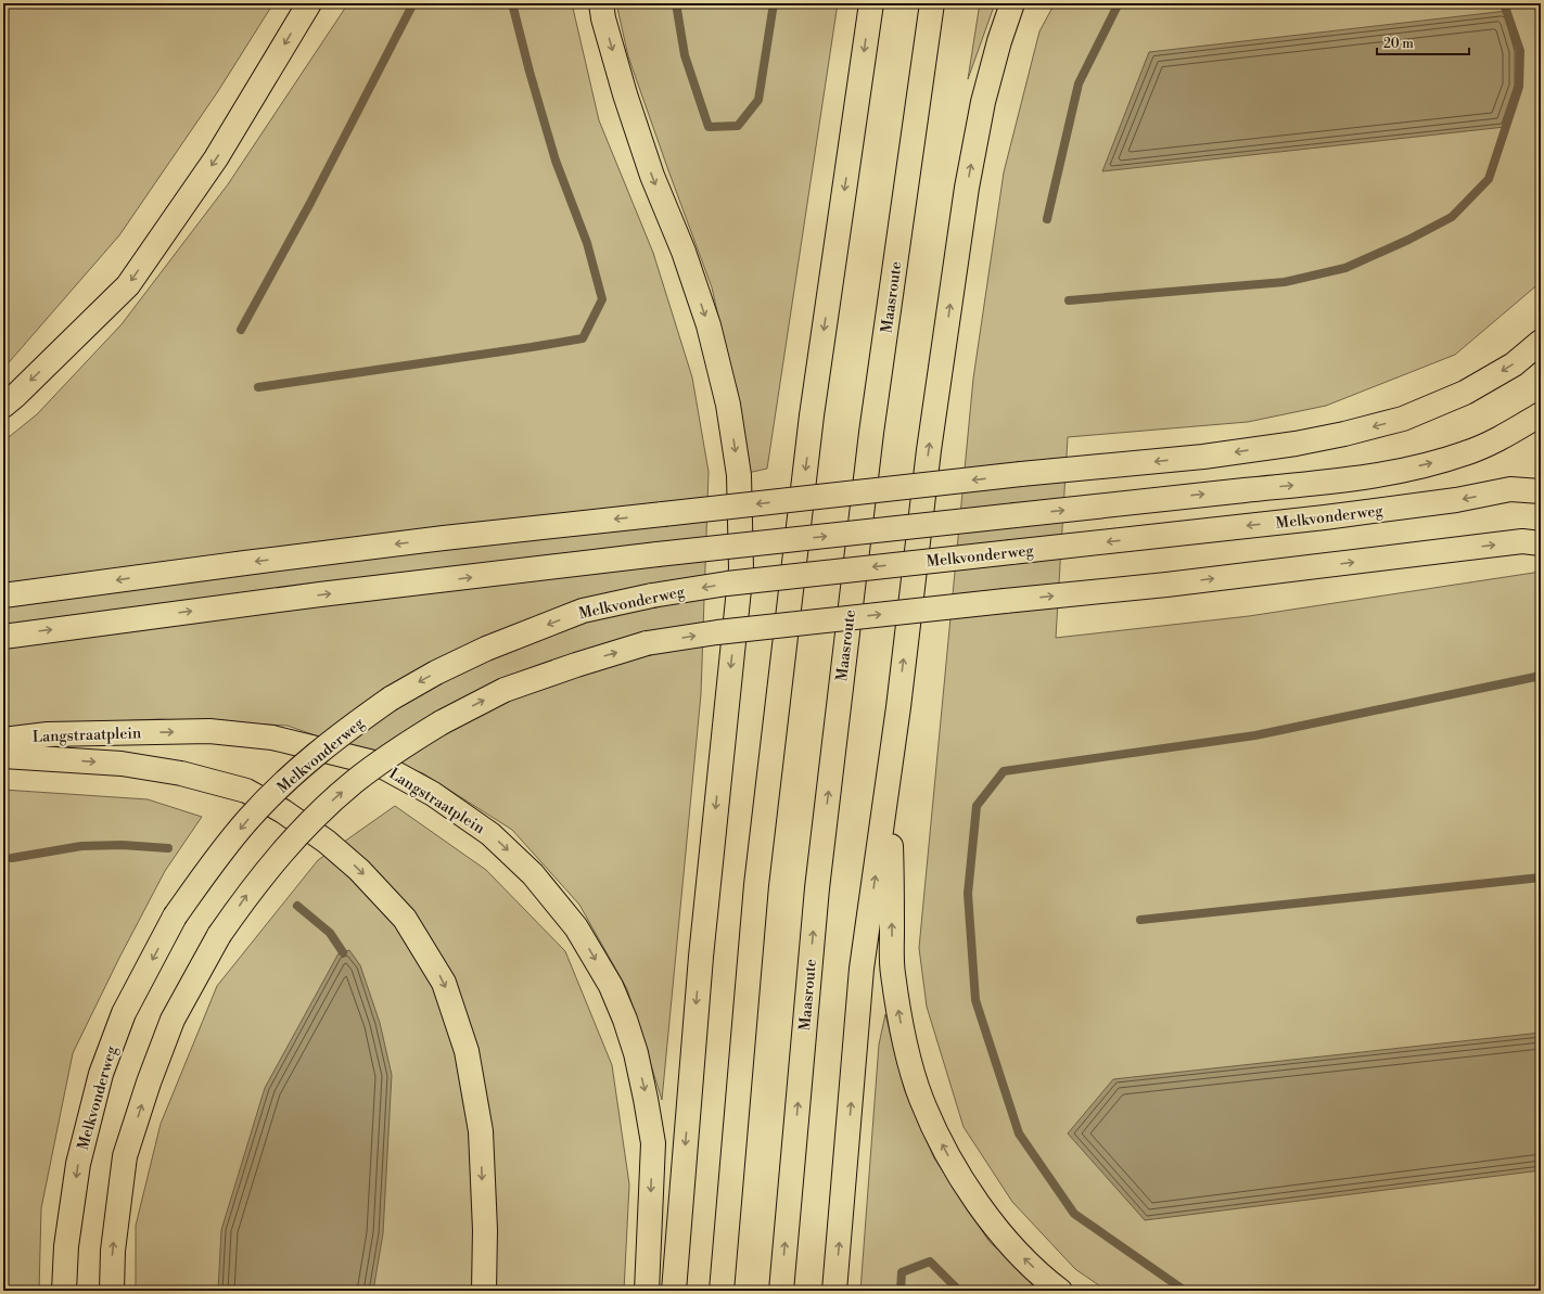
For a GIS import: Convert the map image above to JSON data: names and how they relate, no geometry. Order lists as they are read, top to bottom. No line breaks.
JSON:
{"streets":{"main road":["Maasroute","Melkvonderweg","Langstraatplein"]},"one_way":["Langstraatplein"],"scale_bar":"20 m"}
